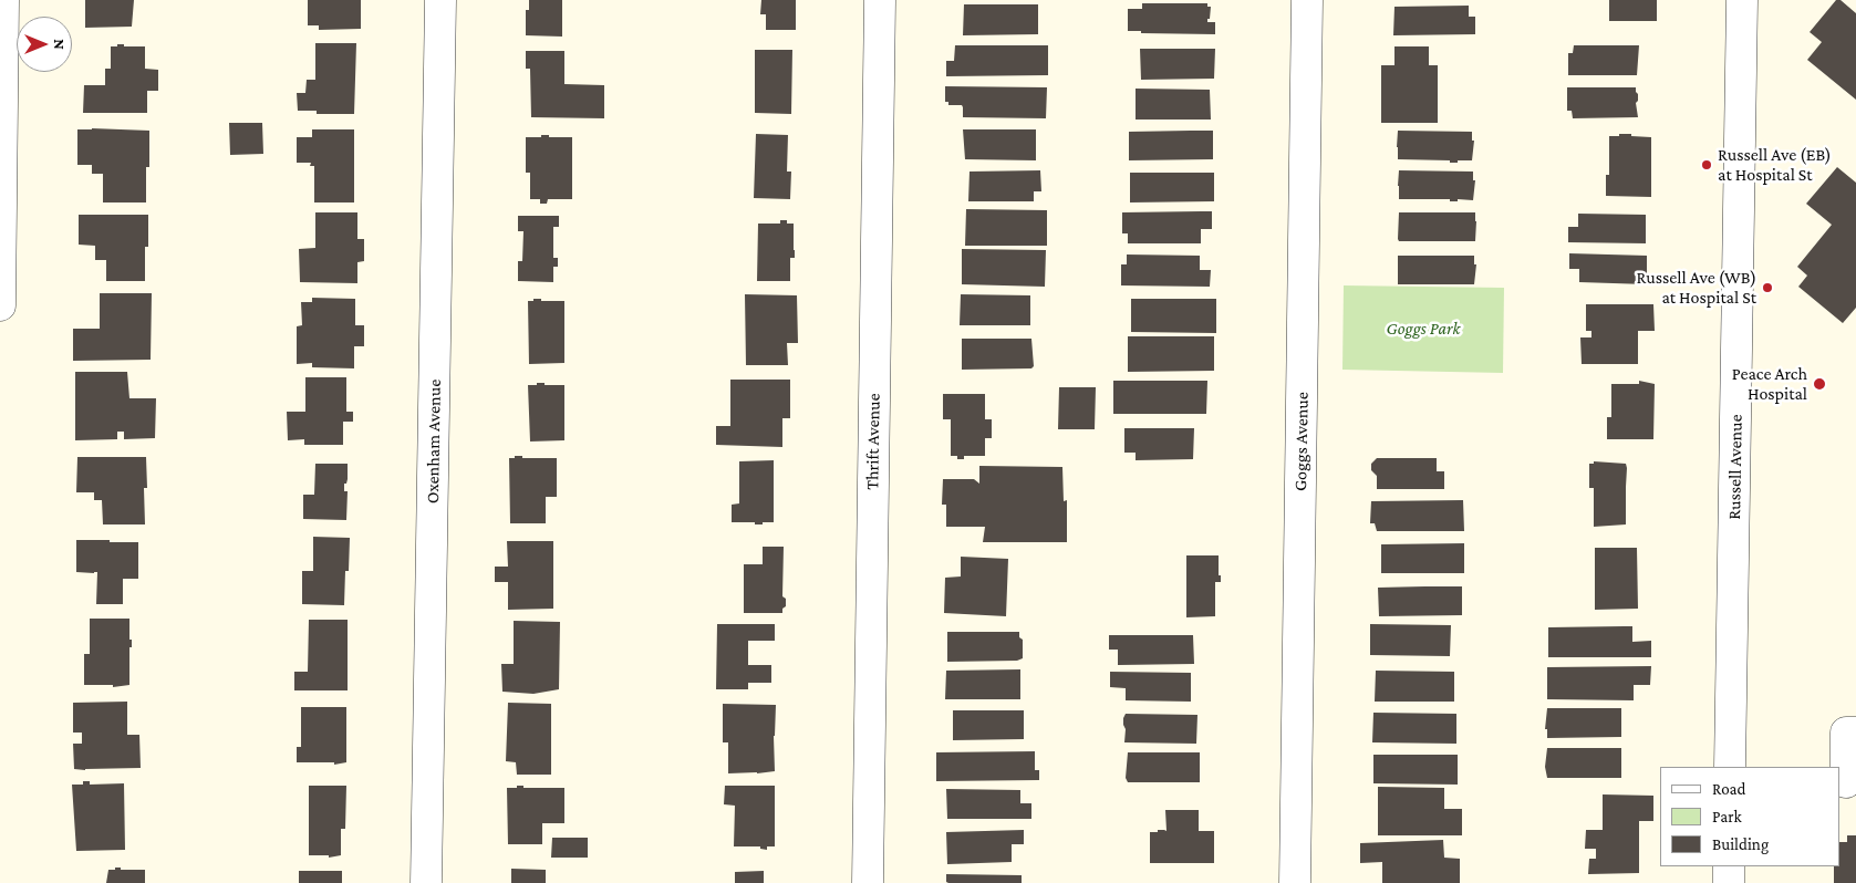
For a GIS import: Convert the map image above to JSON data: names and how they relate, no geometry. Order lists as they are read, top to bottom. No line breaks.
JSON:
{"streets":{"street":["Oxenham Avenue","Thrift Avenue","Goggs Avenue","Russell Avenue"]},"parks":["Goggs Park"],"places":["Russell Ave (EB) at Hospital St","Russell Ave (WB) at Hospital St","Peace Arch Hospital"],"legend":["Road","Park","Building"],"north":"right"}
